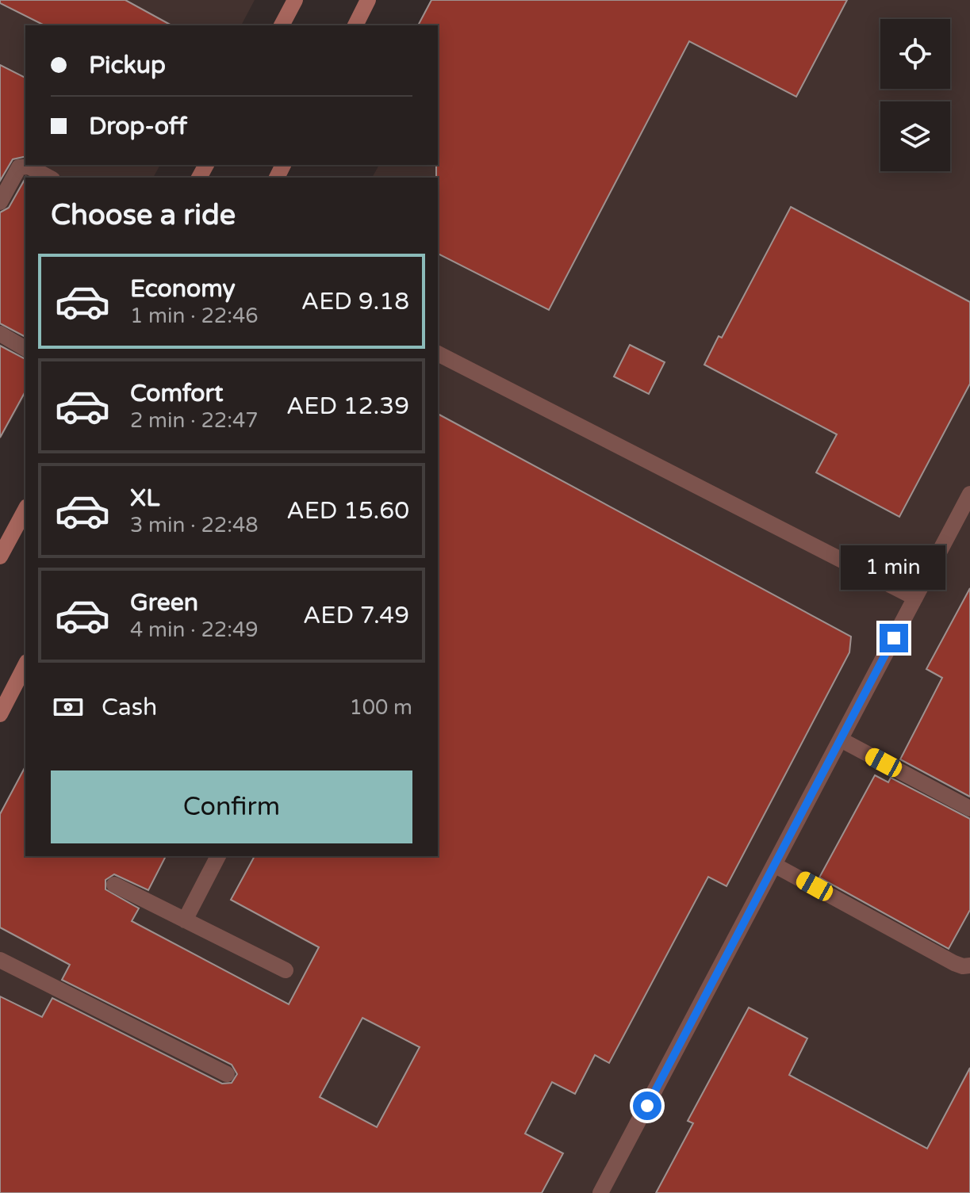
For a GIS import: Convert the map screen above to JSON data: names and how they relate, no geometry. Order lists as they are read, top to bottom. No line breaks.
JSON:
{"page":{"banner":["Pickup","Drop-off"],"heading":"Choose a ride","list":[{"name":"Economy","note":"1 min · 22:46","value":"AED 9.18"},{"name":"Comfort","note":"2 min · 22:47","value":"AED 12.39"},{"name":"XL","note":"3 min · 22:48","value":"AED 15.60"},{"name":"Green","note":"4 min · 22:49","value":"AED 7.49"}],"bubble":"1 min","pay":["Cash","100 m"],"buttons":"Confirm"}}
